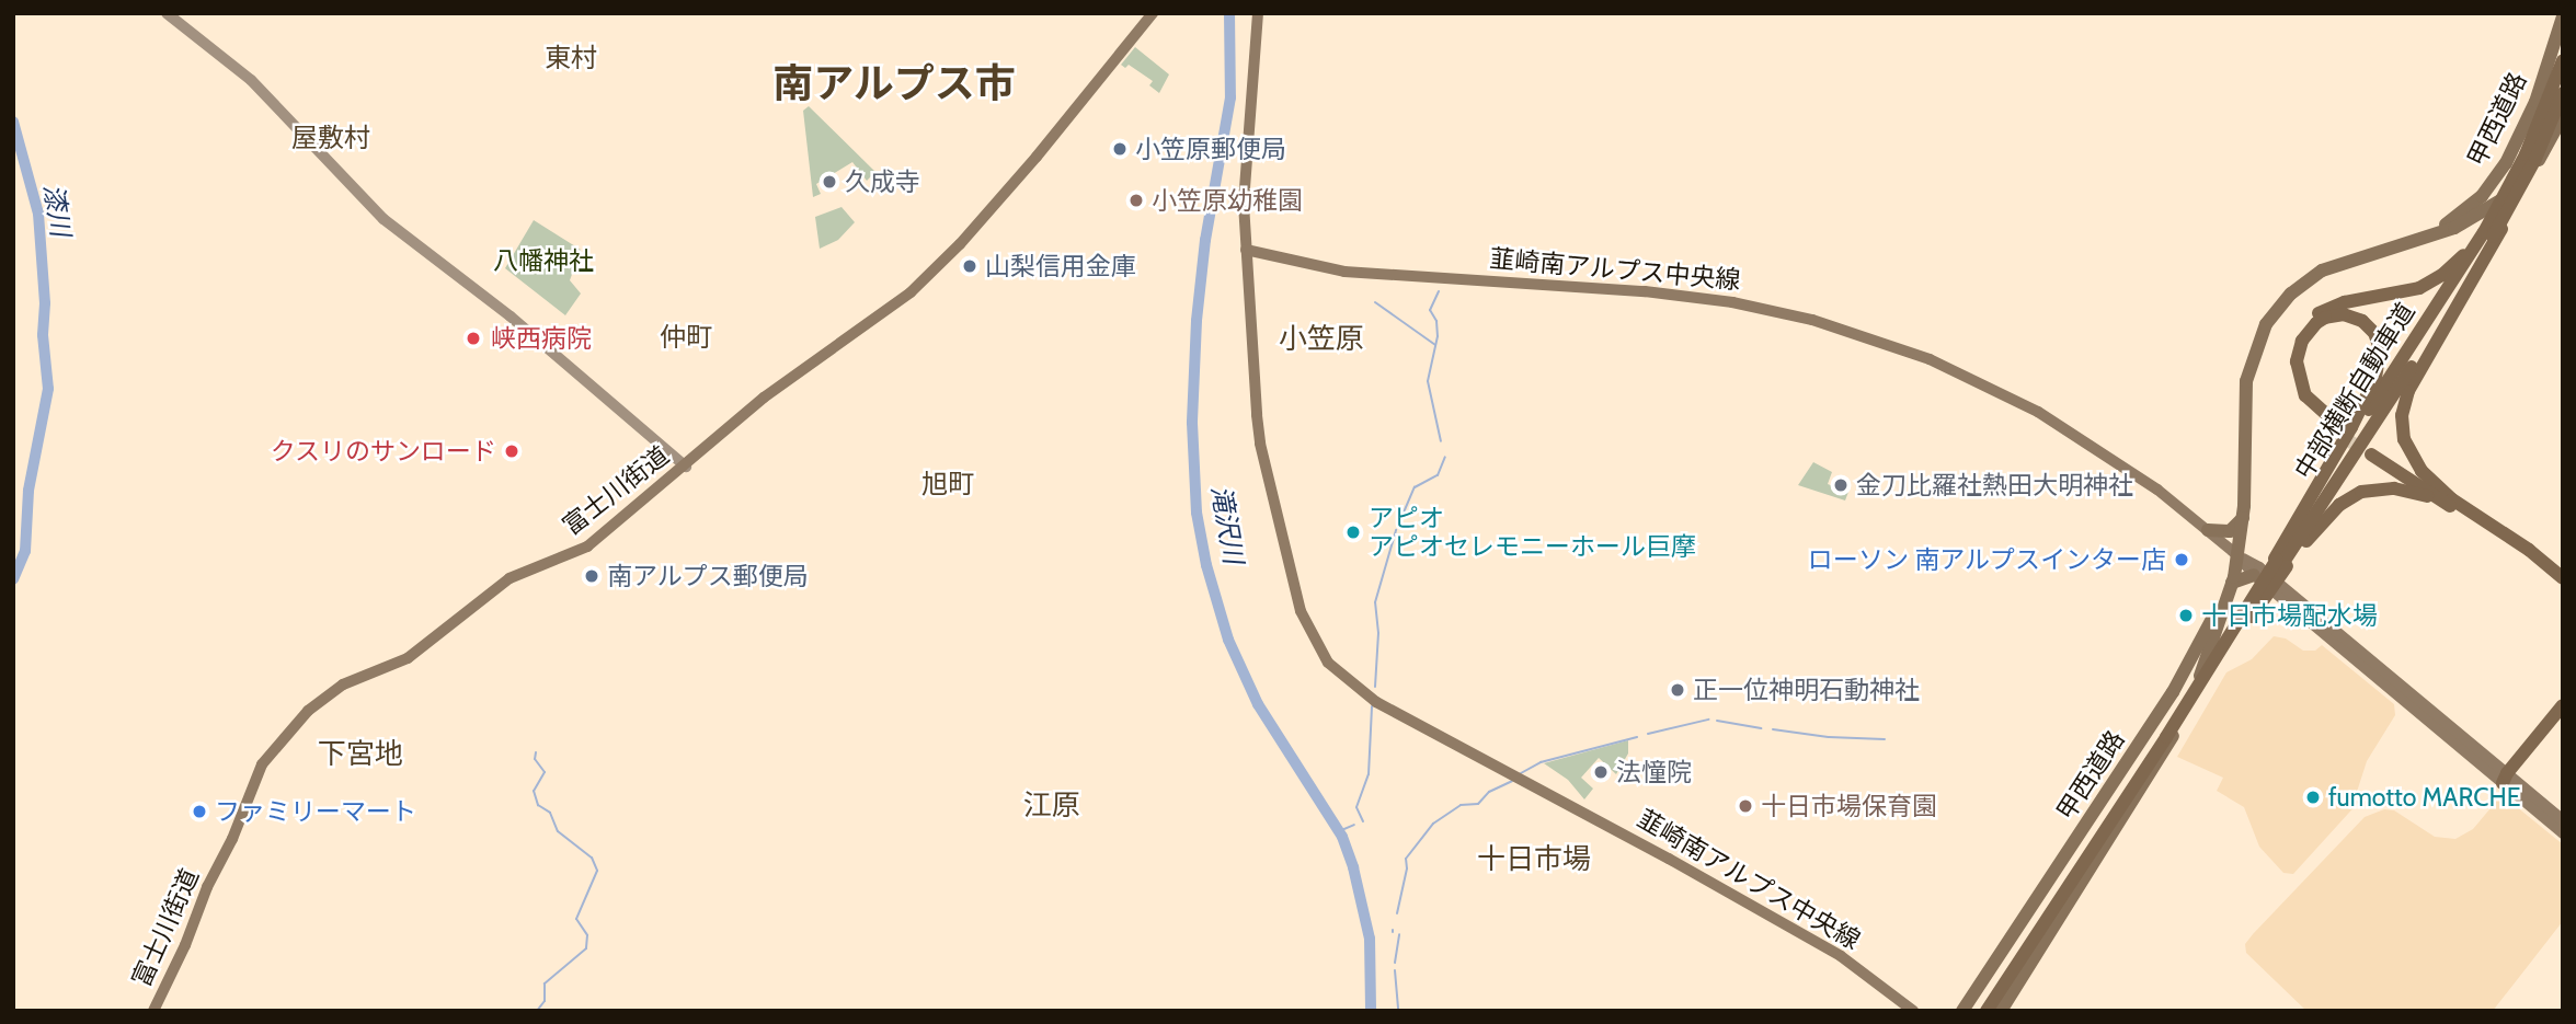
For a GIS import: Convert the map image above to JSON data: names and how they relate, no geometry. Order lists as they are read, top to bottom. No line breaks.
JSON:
{"streets":{"highway":["甲西道路","中部横断自動車道"],"main road":["韮崎南アルプス中央線","富士川街道"]},"crossings":[["甲西道路","韮崎南アルプス中央線"]],"districts":["東村","南アルプス市","屋敷村","仲町","小笠原","旭町","下宮地","江原","十日市場"],"water":["漆川","滝沢川"],"parks":["八幡神社"],"places":["小笠原郵便局","久成寺","小笠原幼稚園","山梨信用金庫","峡西病院","クスリのサンロード","金刀比羅社熱田大明神社","アピオ アピオセレモニーホール巨摩","ローソン 南アルプスインター店","南アルプス郵便局","十日市場配水場","正一位神明石動神社","法憧院","fumotto MARCHE","十日市場保育園","ファミリーマート"]}
